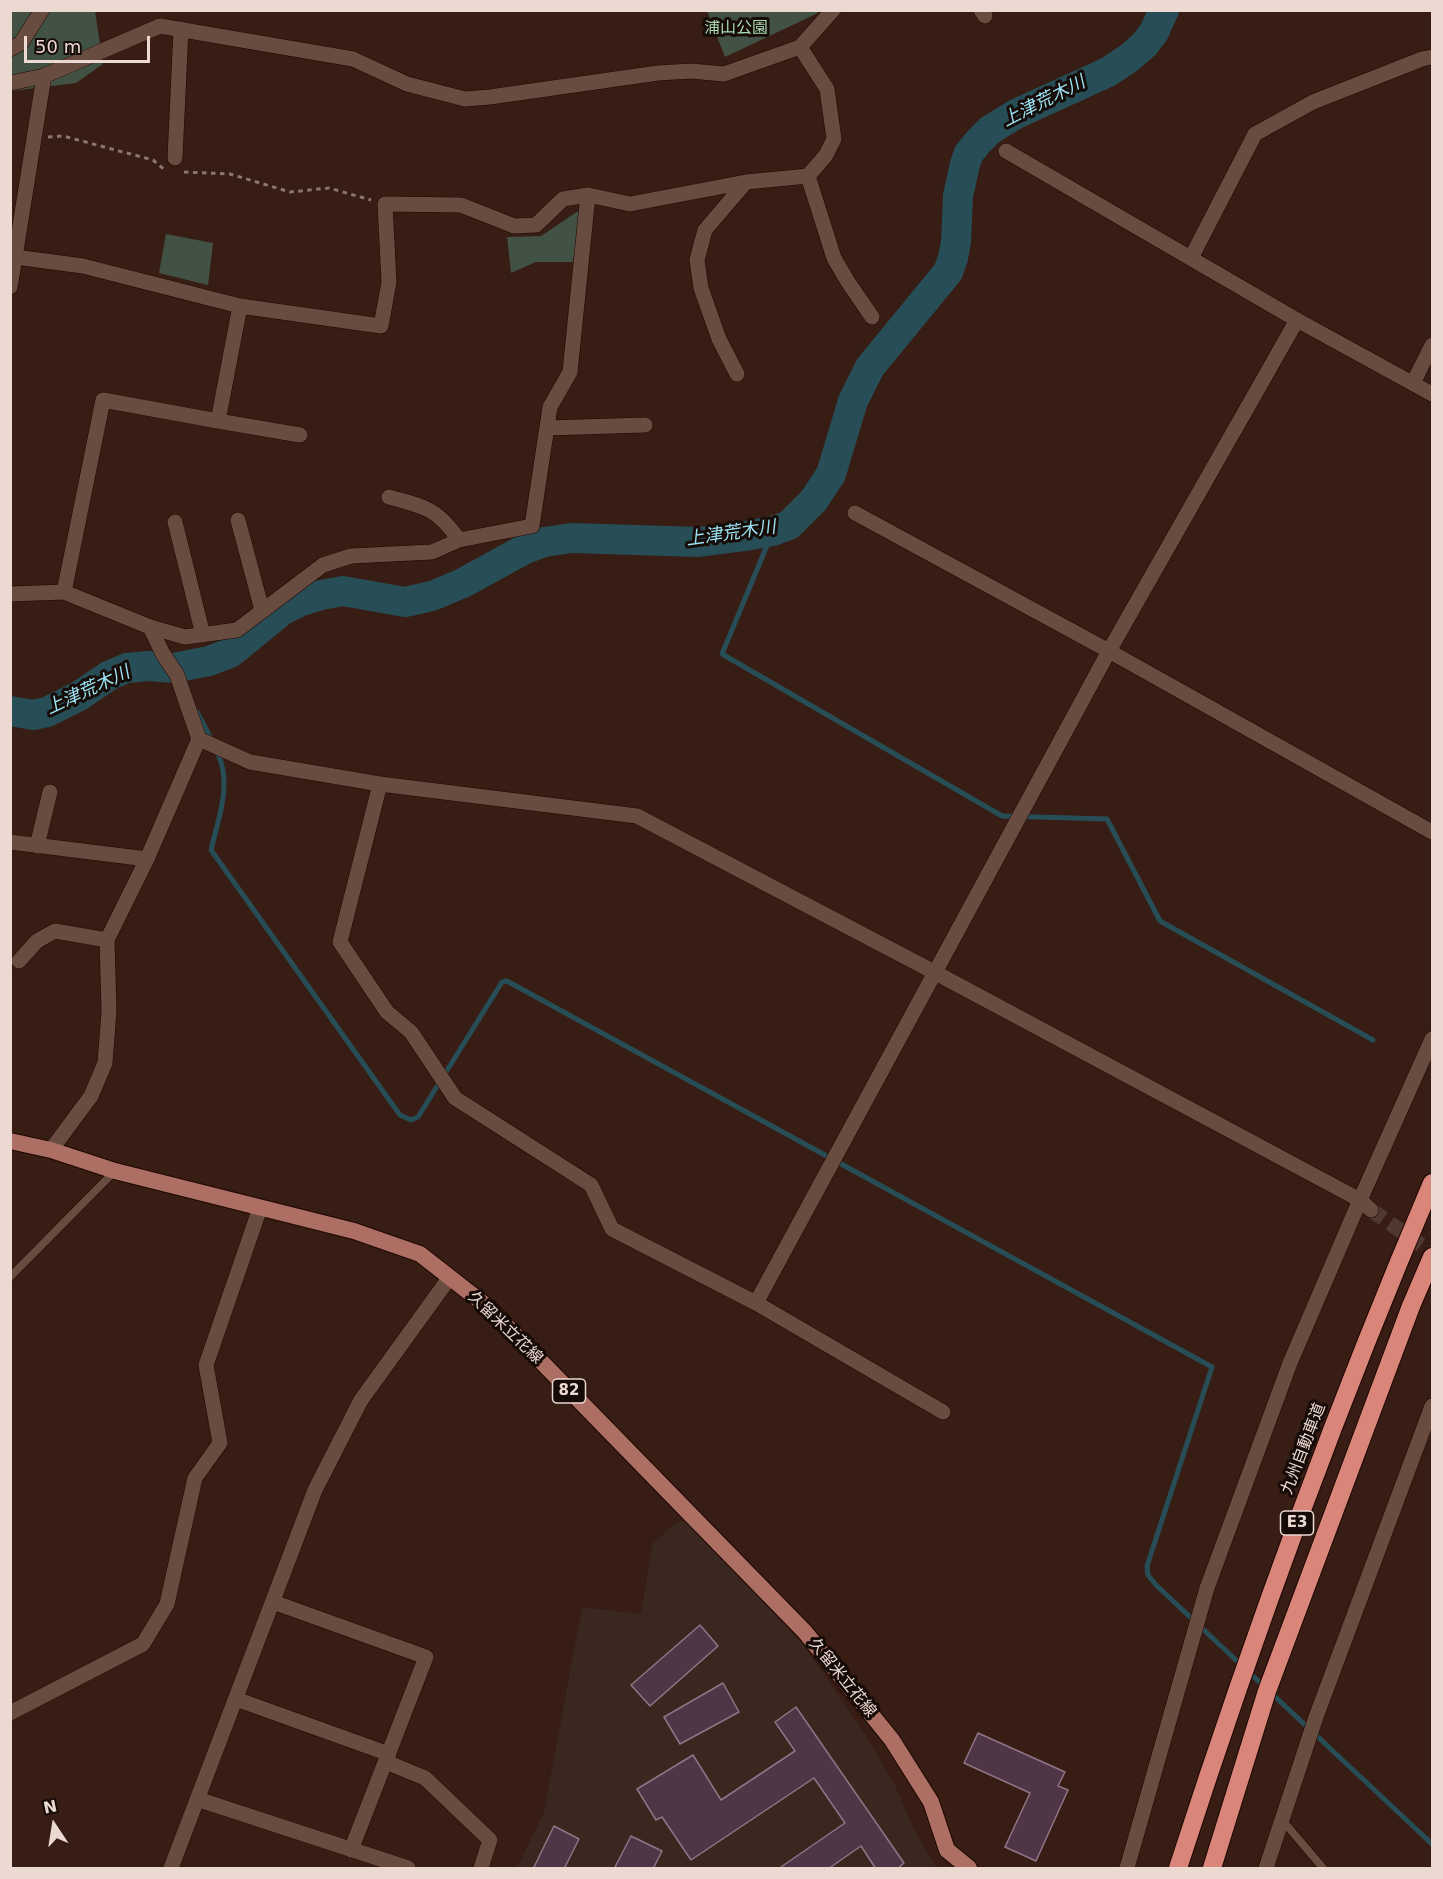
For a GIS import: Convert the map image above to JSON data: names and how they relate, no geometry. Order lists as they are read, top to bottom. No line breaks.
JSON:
{"streets":{"highway":["九州自動車道","E3"],"main road":["久留米立花線","82"]},"water":["上津荒木川"],"parks":["浦山公園"],"scale_bar":"50 m","north":"top"}
